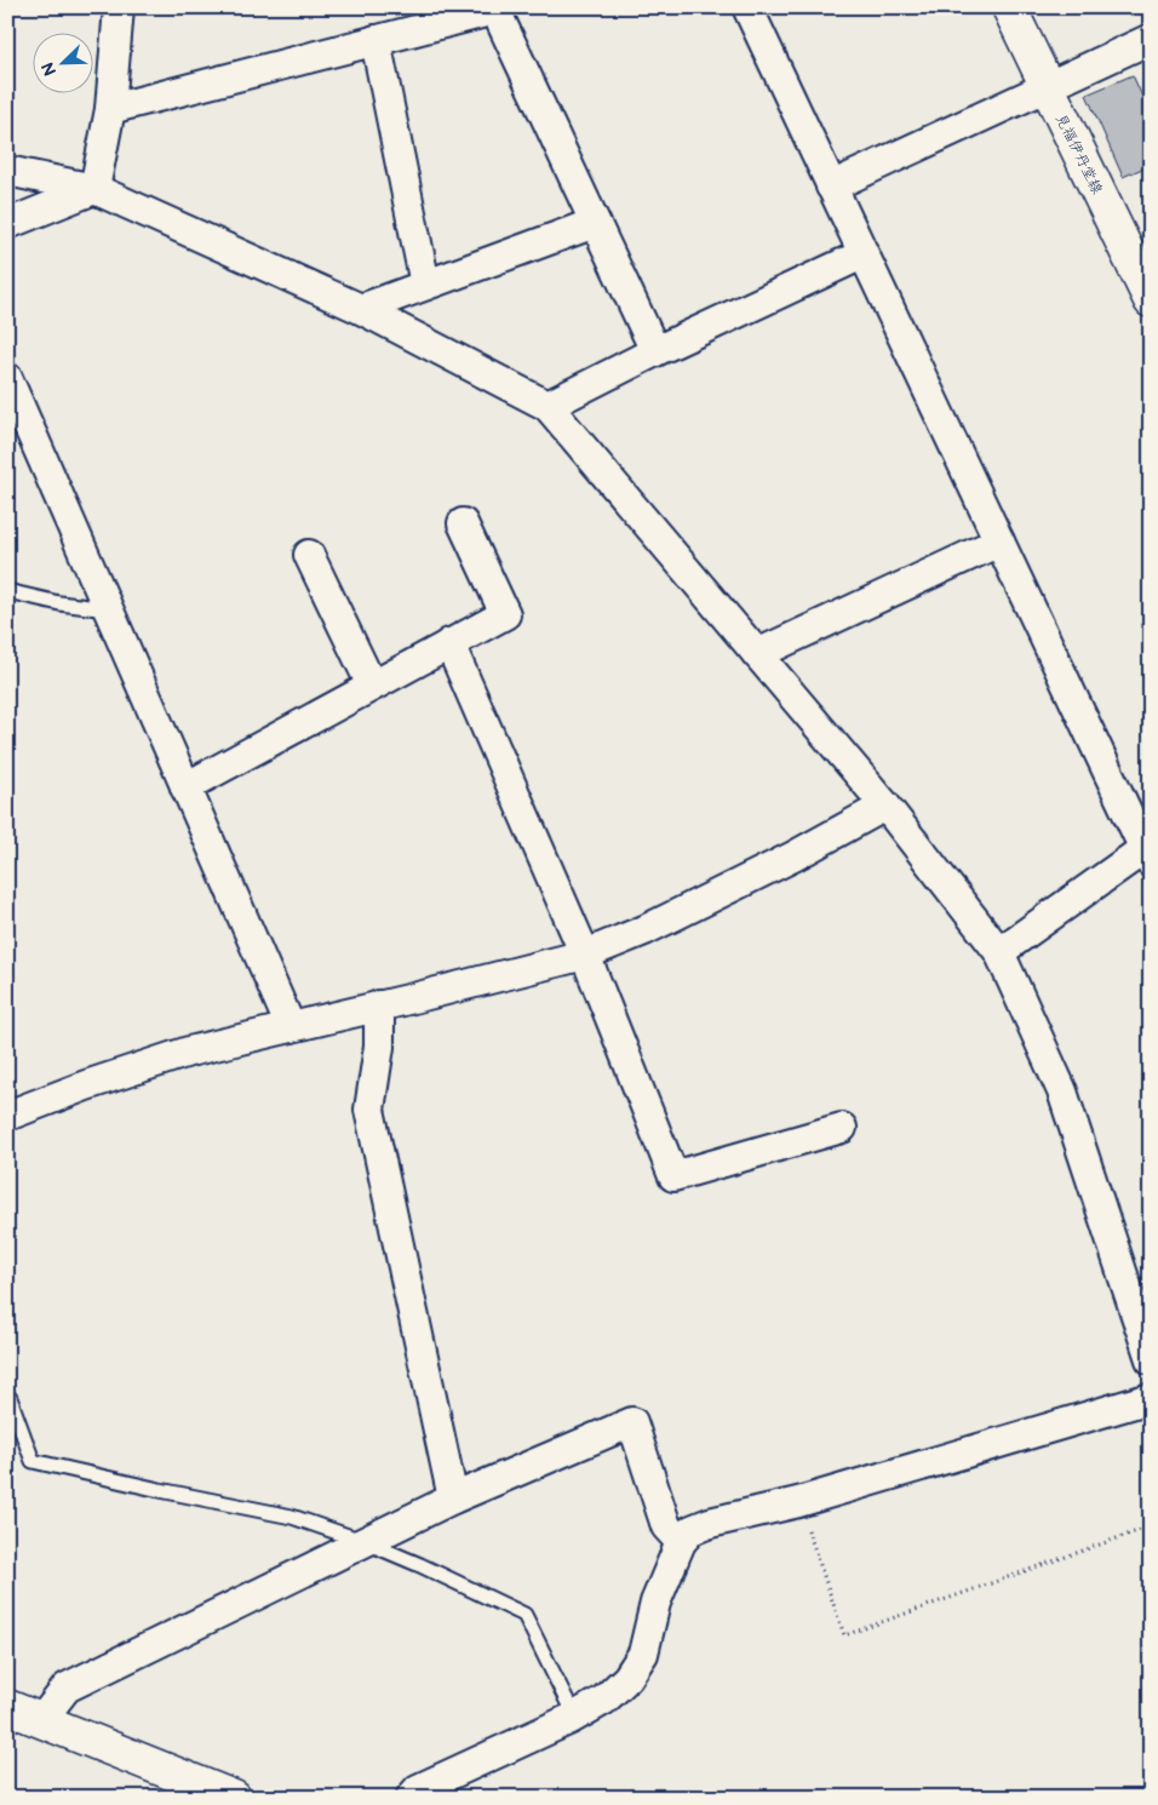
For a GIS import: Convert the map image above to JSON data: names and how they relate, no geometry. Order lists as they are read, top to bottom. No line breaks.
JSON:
{"streets":{"street":["見福伊丹堂線"]},"north":"bottom left"}
